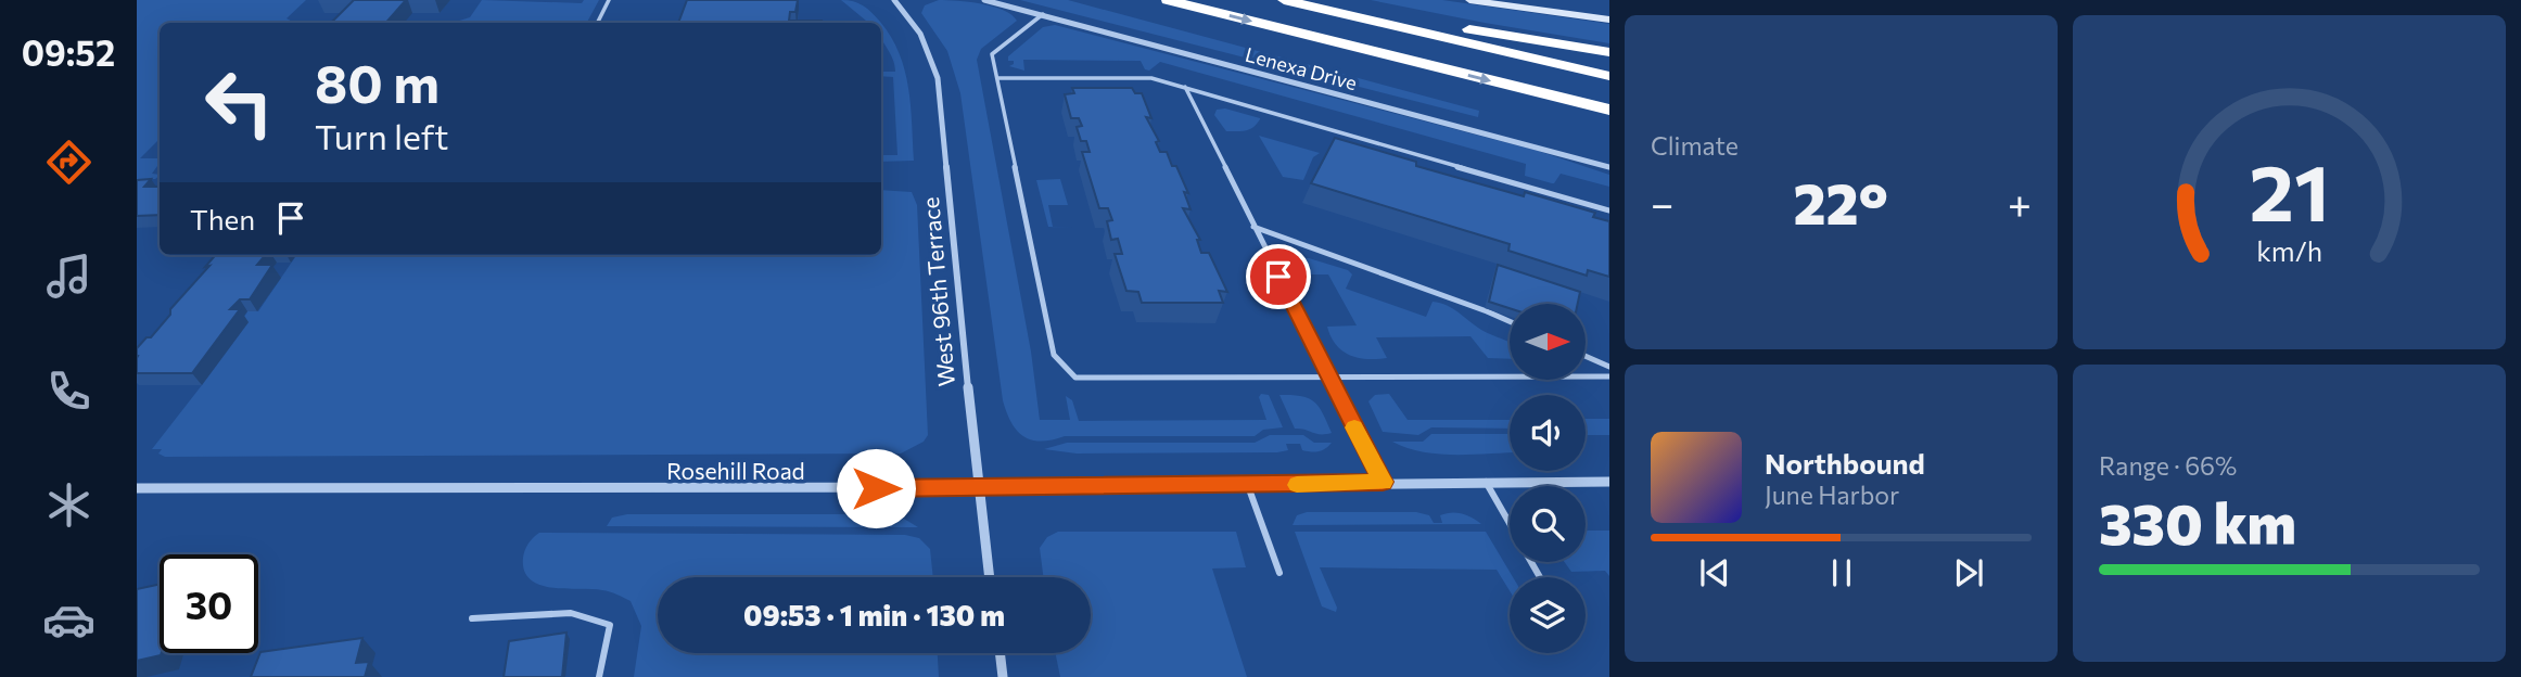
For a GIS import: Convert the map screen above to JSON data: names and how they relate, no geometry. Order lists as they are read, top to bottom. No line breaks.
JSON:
{"streets":{"street":["Lenexa Drive","West 96th Terrace","Rosehill Road"]},"crossings":[["West 96th Terrace","Rosehill Road"]],"north":"right","page":{"tabs":"09:52","tile":["Climate",["Range · 66%","330 km"]],"turn":["80 m","Turn left"],"heat":["−","22°","+"],"then":"Then","song":["Northbound","June Harbor"],"limit":"30","trip":"09:53 · 1 min · 130 m","gauge":["21","km/h"]}}
